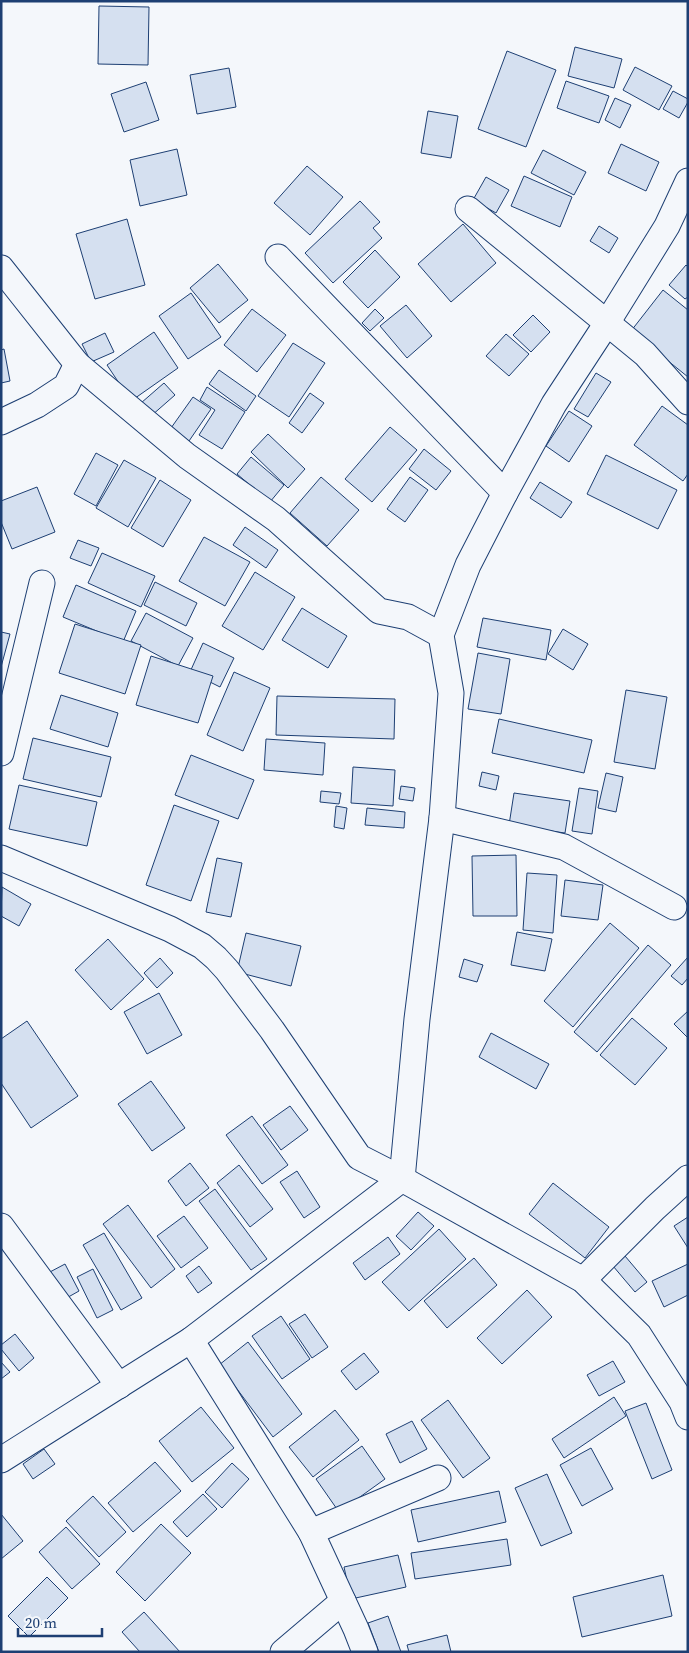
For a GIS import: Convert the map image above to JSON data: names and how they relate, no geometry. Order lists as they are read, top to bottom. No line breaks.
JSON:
{"scale_bar":"20 m"}
